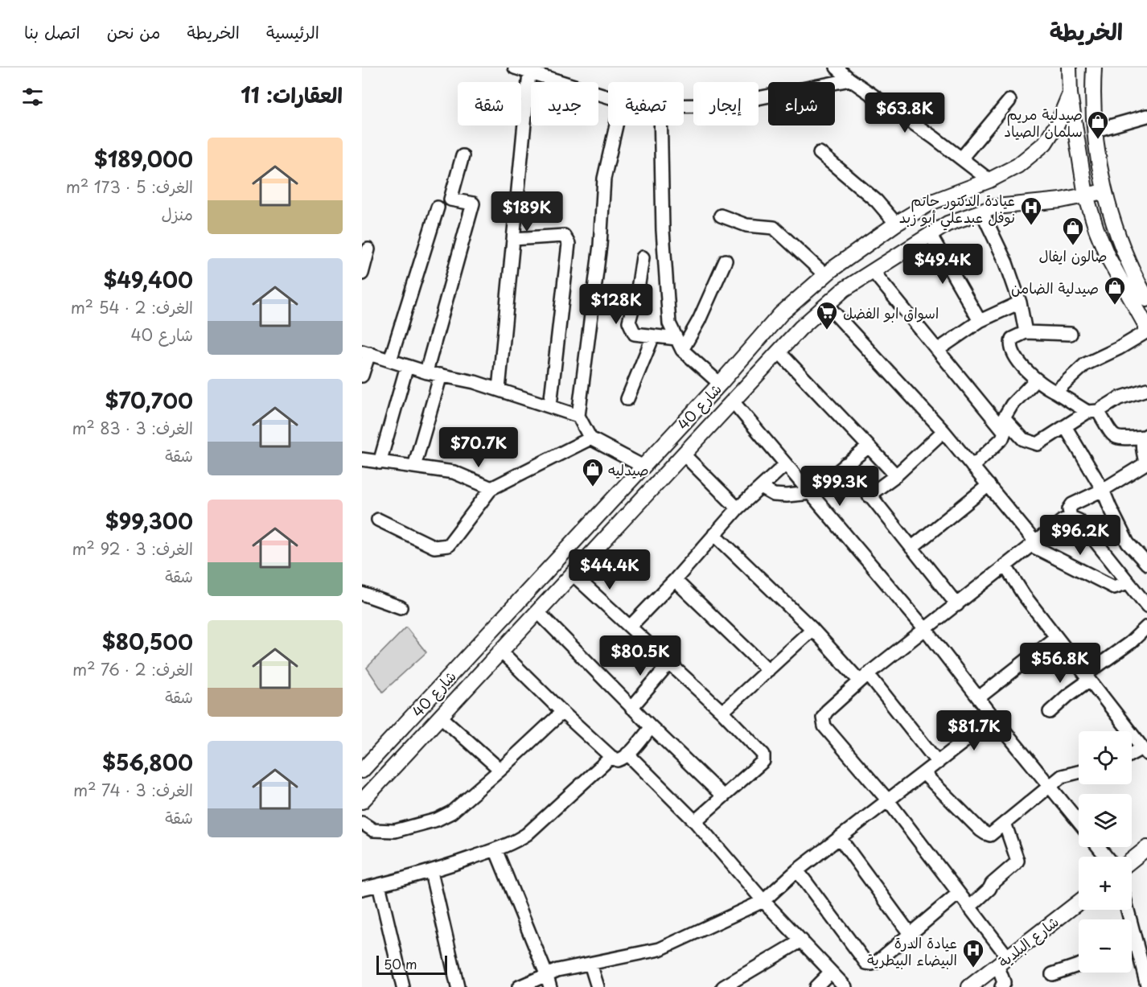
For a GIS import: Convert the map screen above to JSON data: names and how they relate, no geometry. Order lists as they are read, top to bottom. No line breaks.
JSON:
{"streets":{"main road":["شارع 40","شارع البلدية"]},"places":{"shop":["صيدلية مريم سلمان الصياد","صالون ايفال","صيدلية الضامن","صيدليه"],"hospital":["عيادة الدكتور حاتم نوفل عبدعلي أبو زبد","عيادة الدرة البيضاء البيطرية"],"supermarket":["اسواق ابو الفضل"]},"scale_bar":"50 m","page":{"header":"الخريطة","nav":["الرئيسية","الخريطة","من نحن","اتصل بنا"],"heading":"العقارات: 11","chip":["شراء","إيجار","تصفية","جديد","شقة"],"price":["$63.8K","$189K","$49.4K","$128K","$70.7K","$99.3K","$96.2K","$44.4K","$80.5K","$56.8K","$81.7K"],"list":[{"name":"$189,000","note":"الغرف: 5 · 173 m² · منزل"},{"name":"$49,400","note":"الغرف: 2 · 54 m² · شارع 40"},{"name":"$70,700","note":"الغرف: 3 · 83 m² · شقة"},{"name":"$99,300","note":"الغرف: 3 · 92 m² · شقة"},{"name":"$80,500","note":"الغرف: 2 · 76 m² · شقة"},{"name":"$56,800","note":"الغرف: 3 · 74 m² · شقة"}],"map_buttons":["+","−"],"scale":"50 m"}}
